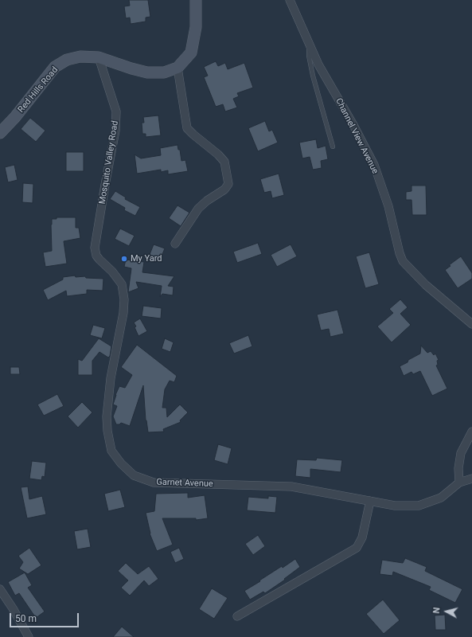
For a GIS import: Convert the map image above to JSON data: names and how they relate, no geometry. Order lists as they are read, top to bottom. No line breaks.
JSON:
{"streets":{"main road":["Red Hills Road"],"street":["Channel View Avenue","Mosquito Valley Road","Garnet Avenue"]},"crossings":[["Red Hills Road","Mosquito Valley Road"],["Mosquito Valley Road","Garnet Avenue"]],"places":["My Yard"],"scale_bar":"50 m","north":"left"}
